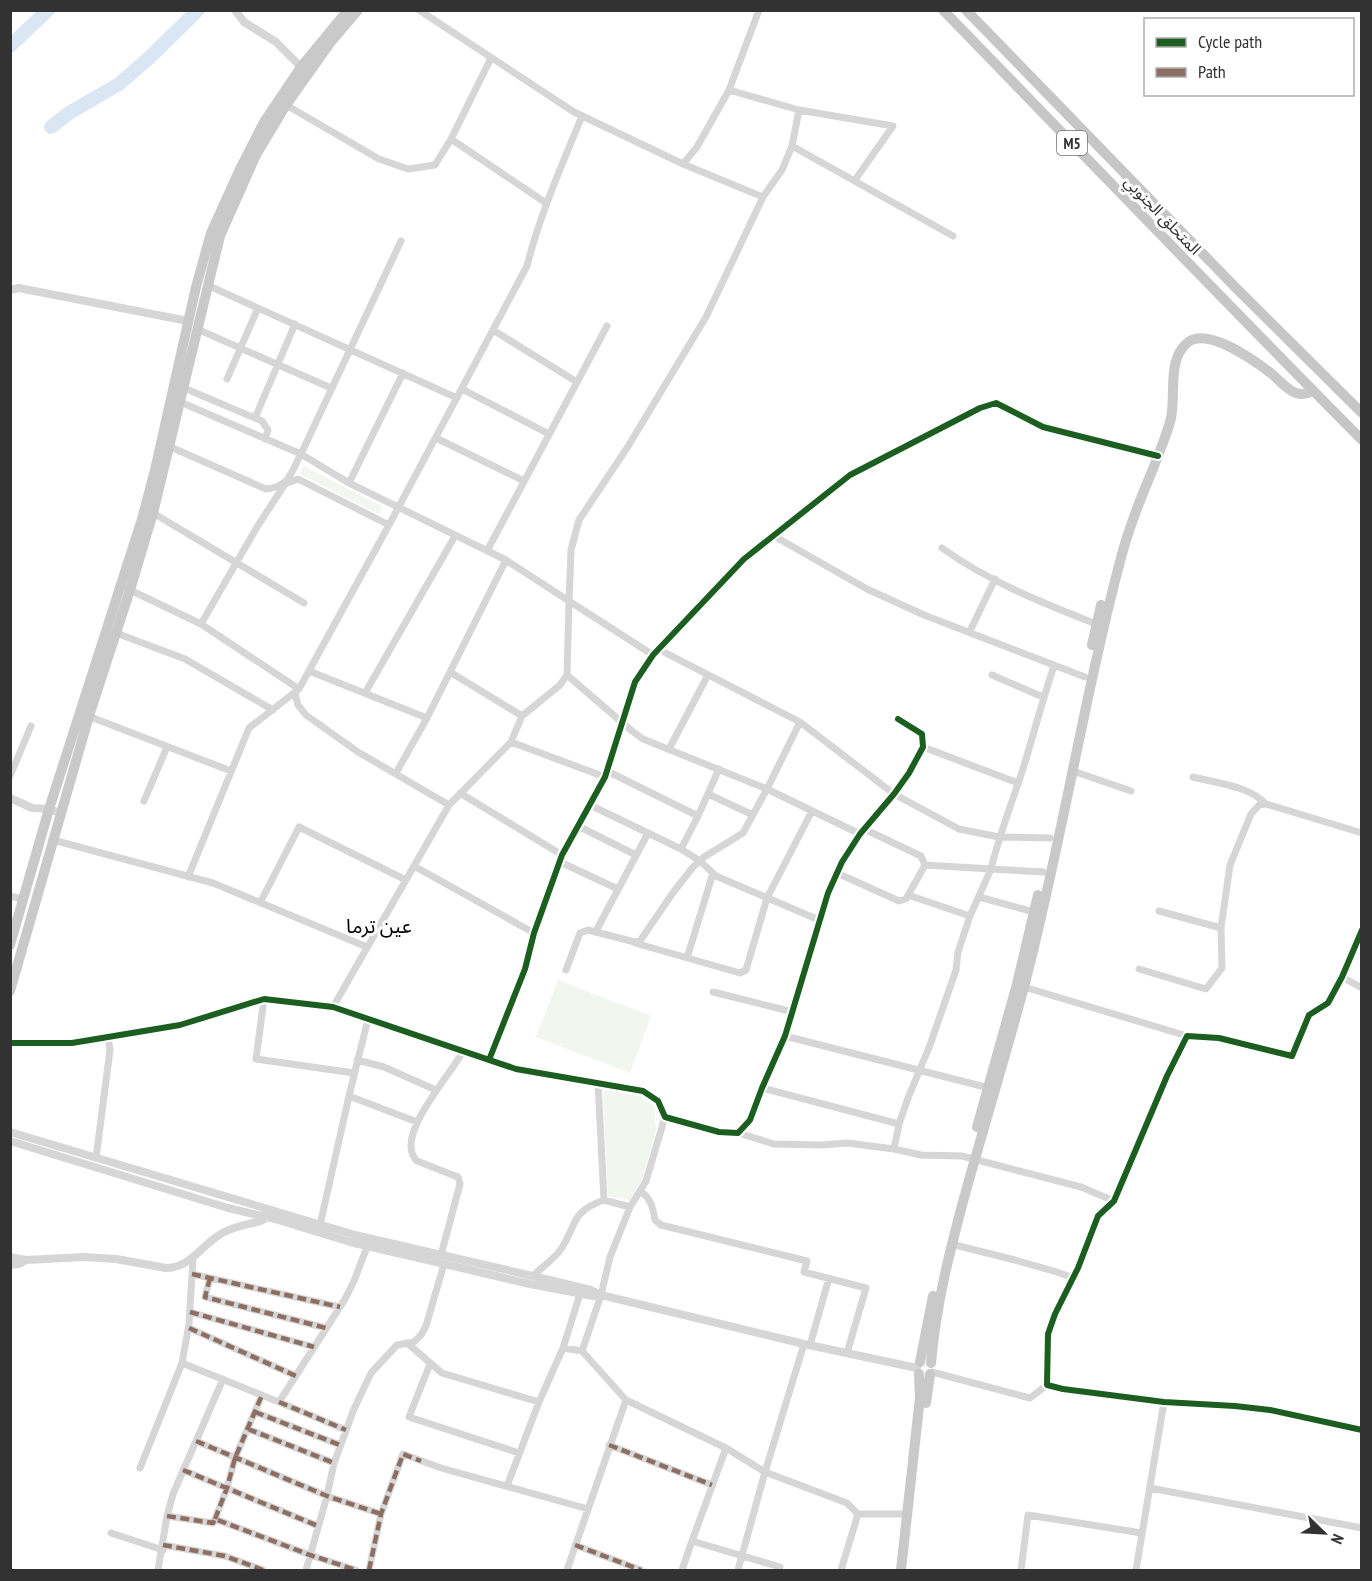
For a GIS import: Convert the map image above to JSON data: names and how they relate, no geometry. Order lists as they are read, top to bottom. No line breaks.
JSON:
{"streets":{"highway":["M5","المتحلق الجنوبي"]},"districts":["عين ترما"],"legend":["Cycle path","Path"],"north":"bottom right"}
